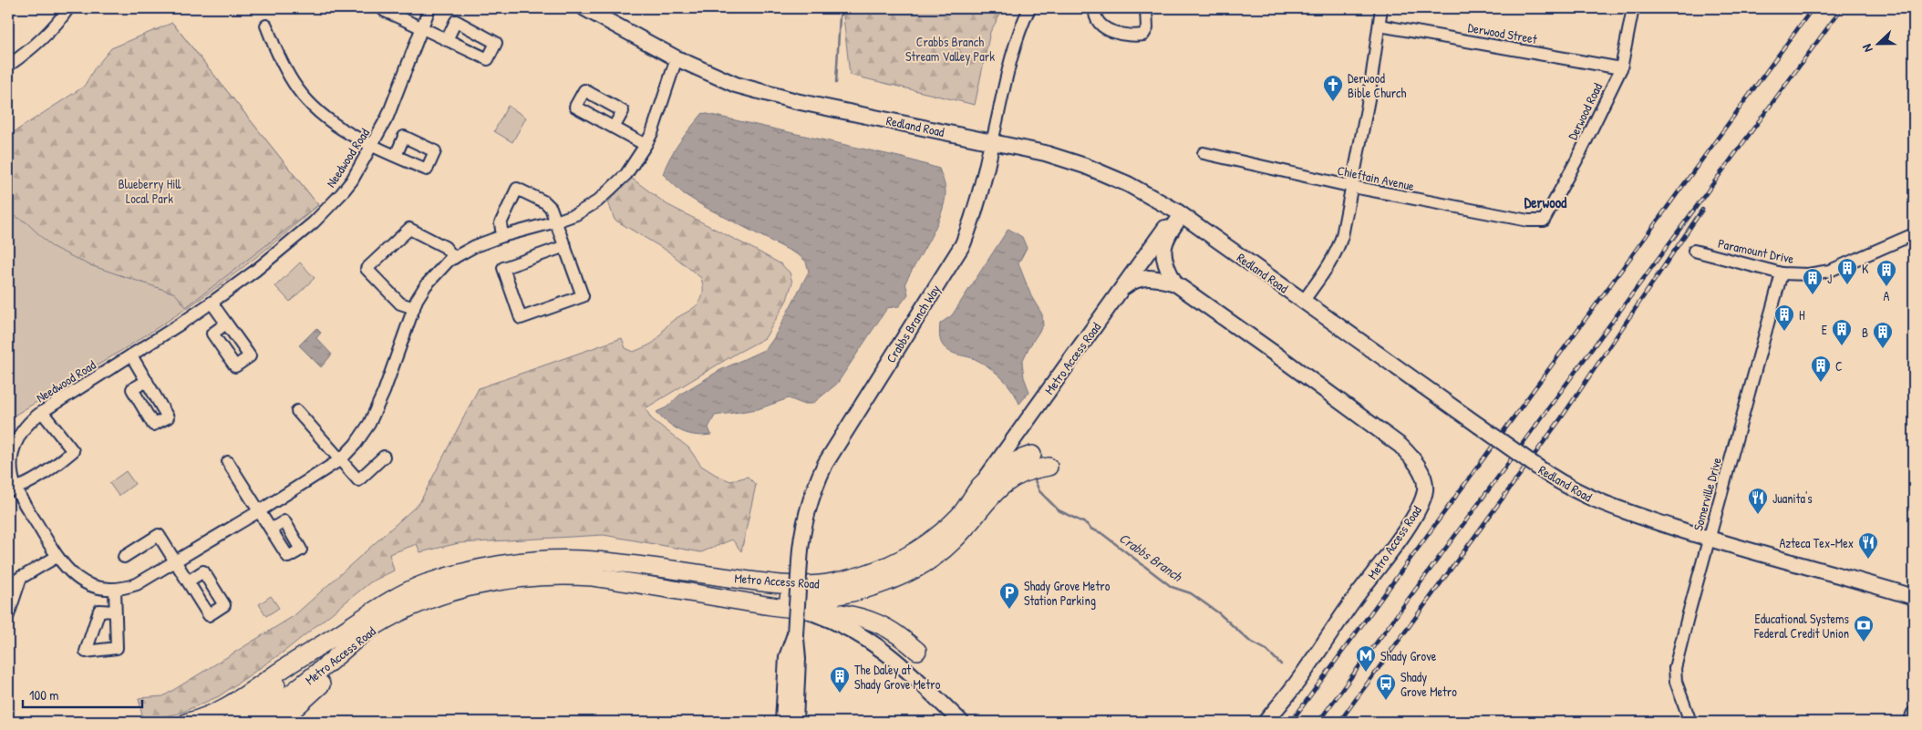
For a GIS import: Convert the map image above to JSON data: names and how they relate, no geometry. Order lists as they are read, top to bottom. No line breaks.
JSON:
{"streets":{"highway":["Metro Access Road"],"main road":["Redland Road","Crabbs Branch Way"],"street":["Derwood Street","Derwood Road","Needwood Road","Chieftain Avenue","Paramount Drive","Somerville Drive"]},"crossings":[["Derwood Street","Derwood Road"],["Derwood Road","Chieftain Avenue"],["Redland Road","Needwood Road"],["Redland Road","Crabbs Branch Way"],["Redland Road","Metro Access Road"],["Redland Road","Somerville Drive"],["Paramount Drive","Somerville Drive"]],"districts":["Derwood"],"water":["Crabbs Branch"],"parks":["Crabbs Branch Stream Valley Park","Blueberry Hill Local Park"],"places":{"church":["Derwood Bible Church"],"building":["K","A","J","H","E","B","C","The Daley at Shady Grove Metro"],"restaurant":["Juanita's","Azteca Tex-Mex"],"parking":["Shady Grove Metro Station Parking"],"bank":["Educational Systems Federal Credit Union"],"metro station":["Shady Grove"],"bus stop":["Shady Grove Metro"]},"scale_bar":"100 m","north":"left"}
